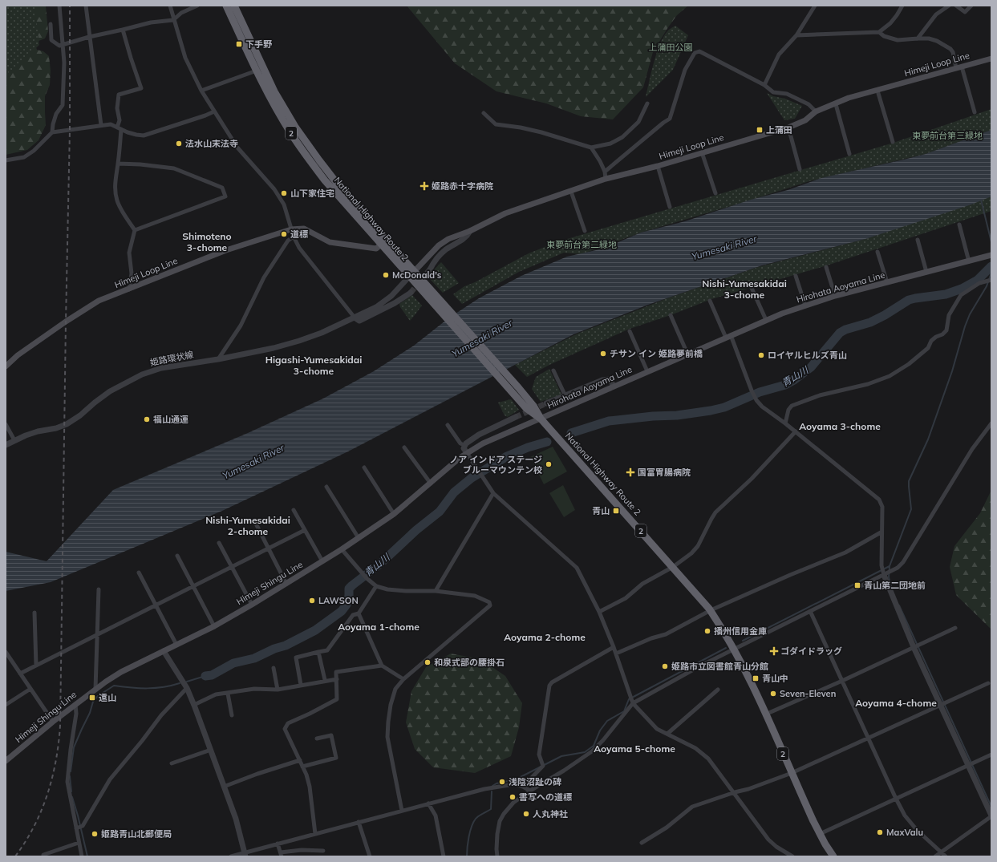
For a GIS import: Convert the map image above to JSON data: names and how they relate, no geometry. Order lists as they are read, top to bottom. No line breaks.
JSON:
{"streets":{"highway":["2","National Highway Route 2"],"main road":["Himeji Loop Line","Hirohata Aoyama Line","Himeji Shingu Line"],"street":["姫路環状線"]},"crossings":[["Himeji Loop Line","National Highway Route 2"],["Himeji Loop Line","姫路環状線"],["National Highway Route 2","Hirohata Aoyama Line"],["National Highway Route 2","姫路環状線"],["National Highway Route 2","Himeji Shingu Line"],["Hirohata Aoyama Line","Himeji Shingu Line"]],"districts":["Shimoteno 3-chome","Nishi-Yumesakidai 3-chome","Higashi-Yumesakidai 3-chome","Aoyama 3-chome","Nishi-Yumesakidai 2-chome","Aoyama 1-chome","Aoyama 2-chome","Aoyama 4-chome","Aoyama 5-chome"],"water":["Yumesaki River","青山川"],"parks":["上蒲田公園","東夢前台第三緑地","東夢前台第二緑地"],"places":{"transit":["下手野","上蒲田","青山","青山第二団地前","青山中","遠山"],"other":["法水山末法寺","山下家住宅","道標","McDonald's","チサン イン 姫路夢前橋","ロイヤルヒルズ青山","福山通運","ノア インドア ステージ ブルーマウンテン校","LAWSON","播州信用金庫","和泉式部の腰掛石","姫路市立図書館青山分館","Seven-Eleven","浅陰沼趾の碑","書写への道標","人丸神社","MaxValu","姫路青山北郵便局"],"health":["姫路赤十字病院","国富胃腸病院","ゴダイドラッグ"]}}
